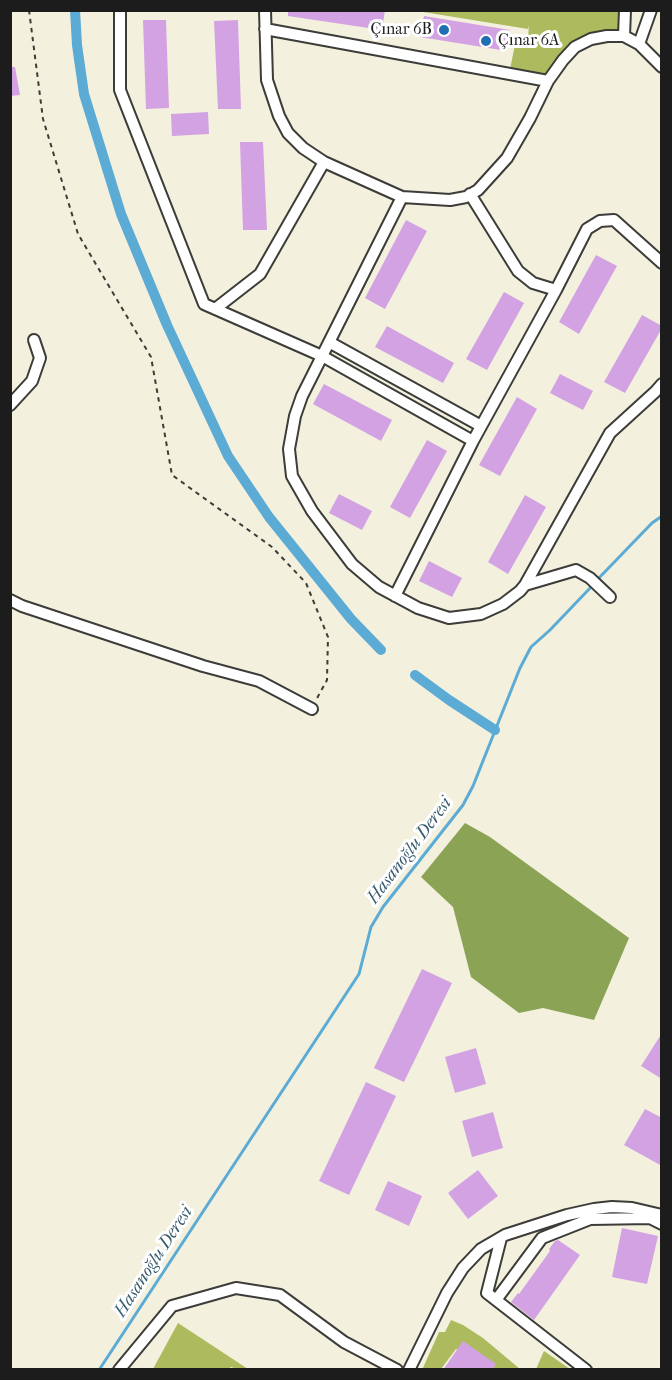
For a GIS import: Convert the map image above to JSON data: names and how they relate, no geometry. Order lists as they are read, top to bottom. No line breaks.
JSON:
{"water":["Hasanoğlu Deresi"],"places":["Çınar 6B","Çınar 6A"]}
